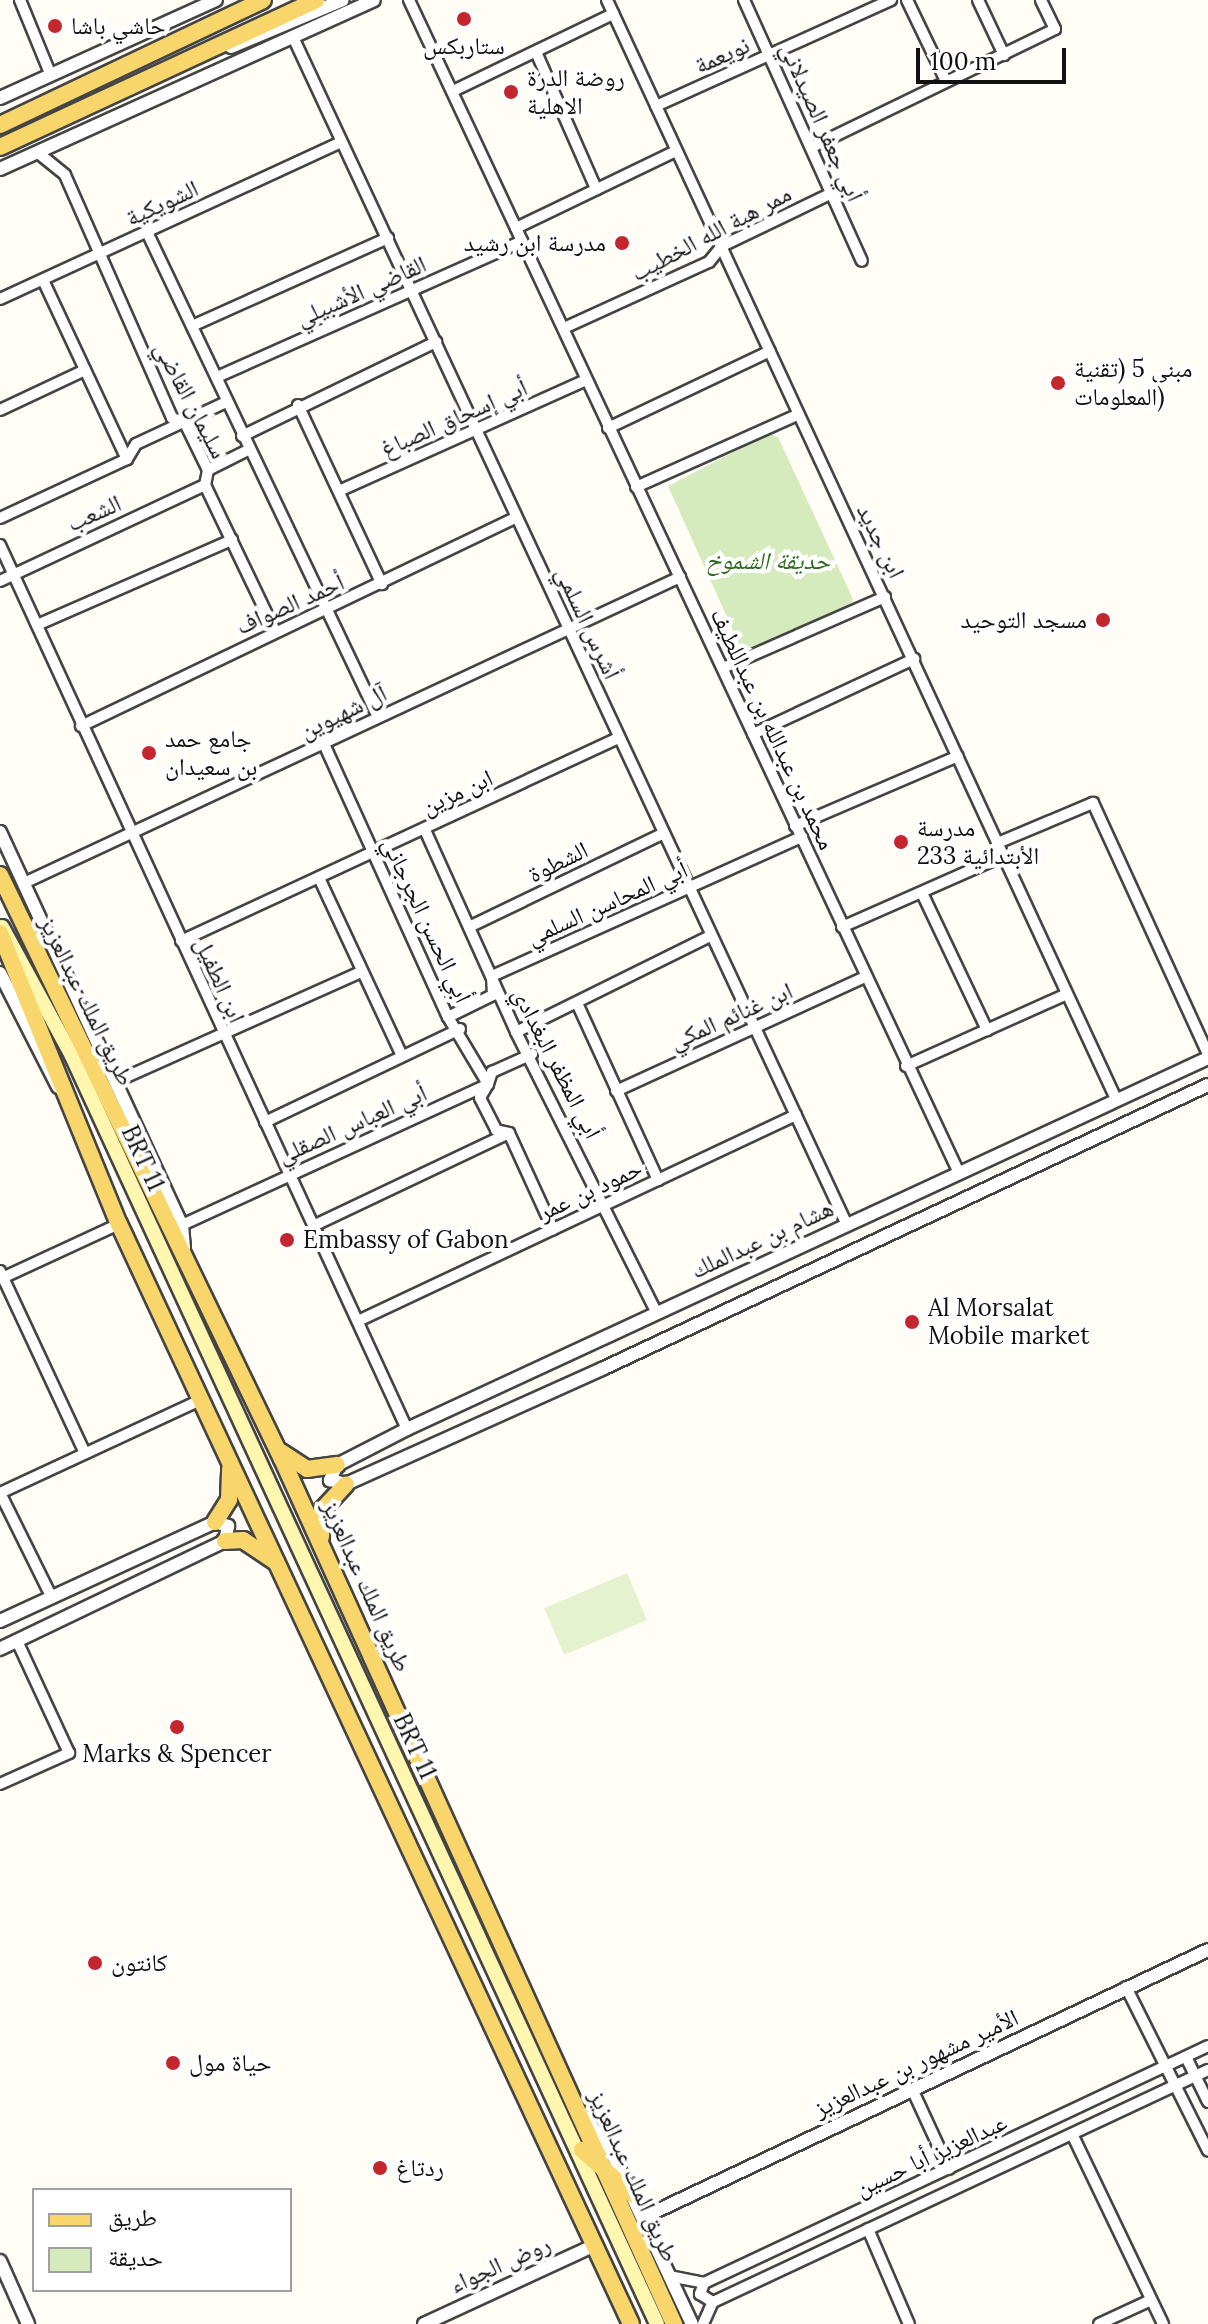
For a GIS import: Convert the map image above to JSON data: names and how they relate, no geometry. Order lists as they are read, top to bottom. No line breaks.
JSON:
{"streets":{"main road":["طريق الملك عبدالعزيز","BRT 11"],"street":["نويعمة","أبي جعفر الصيدلاني","الشويكية","ممر هبة الله الخطيب","القاضي الأشبيلي","سليمان القاضي","أبي إسحاق الصباغ","الشعب","ابن جديد","أحمد الصواف","أشرس السلمي","آل شهيوين","محمد بن عبدالله بن عبداللطيف","ابن مزين","الشطوة","أبي المحاسن السلمي","أبي الحسن الجرجاني","ابن الطفيل","ابن غنائم المكي","أبي المظفر البغدادي","أبي العباس الصقلي","حمود بن عمر","هشام بن عبدالملك","الأمير مشهور بن عبدالعزيز","عبدالعزيز أبا حسين","روض الجواء"]},"crossings":[["نويعمة","أبي جعفر الصيدلاني"],["نويعمة","ابن جديد"],["أبي جعفر الصيدلاني","ممر هبة الله الخطيب"],["الشويكية","سليمان القاضي"],["الشويكية","أشرس السلمي"],["ممر هبة الله الخطيب","ابن جديد"],["ممر هبة الله الخطيب","محمد بن عبدالله بن عبداللطيف"],["القاضي الأشبيلي","سليمان القاضي"],["القاضي الأشبيلي","أشرس السلمي"],["القاضي الأشبيلي","محمد بن عبدالله بن عبداللطيف"],["سليمان القاضي","الشعب"],["سليمان القاضي","أحمد الصواف"],["سليمان القاضي","آل شهيوين"],["أبي إسحاق الصباغ","أشرس السلمي"],["أبي إسحاق الصباغ","محمد بن عبدالله بن عبداللطيف"],["الشعب","ابن الطفيل"],["ابن جديد","هشام بن عبدالملك"],["أحمد الصواف","أشرس السلمي"],["أحمد الصواف","ابن الطفيل"],["أشرس السلمي","آل شهيوين"],["أشرس السلمي","ابن مزين"],["أشرس السلمي","الشطوة"],["أشرس السلمي","أبي المحاسن السلمي"],["أشرس السلمي","ابن غنائم المكي"],["أشرس السلمي","حمود بن عمر"],["أشرس السلمي","هشام بن عبدالملك"],["آل شهيوين","محمد بن عبدالله بن عبداللطيف"],["آل شهيوين","أبي الحسن الجرجاني"],["آل شهيوين","ابن الطفيل"],["محمد بن عبدالله بن عبداللطيف","أبي المحاسن السلمي"],["محمد بن عبدالله بن عبداللطيف","ابن غنائم المكي"],["محمد بن عبدالله بن عبداللطيف","هشام بن عبدالملك"],["ابن مزين","أبي الحسن الجرجاني"],["ابن مزين","ابن الطفيل"],["ابن مزين","أبي المظفر البغدادي"],["الشطوة","أبي المظفر البغدادي"],["أبي المحاسن السلمي","أبي المظفر البغدادي"],["أبي الحسن الجرجاني","أبي العباس الصقلي"],["أبي الحسن الجرجاني","حمود بن عمر"],["ابن الطفيل","أبي العباس الصقلي"],["ابن الطفيل","حمود بن عمر"],["ابن الطفيل","هشام بن عبدالملك"],["طريق الملك عبدالعزيز","BRT 11"],["طريق الملك عبدالعزيز","روض الجواء"],["أبي المظفر البغدادي","أبي العباس الصقلي"],["أبي المظفر البغدادي","حمود بن عمر"],["أبي المظفر البغدادي","هشام بن عبدالملك"]],"parks":["حديقة الشموخ"],"places":["ستاربكس","حاشي باشا","روضة الدرة الاهلية","مدرسة ابن رشيد","مبنى 5 (تقنية المعلومات)","مسجد التوحيد","جامع حمد بن سعيدان","مدرسة الأبتدائية 233","Embassy of Gabon","Al Morsalat Mobile market","Marks & Spencer","كانتون","حياة مول","ردتاغ"],"legend":["طريق","حديقة"],"scale_bar":"100 m"}
